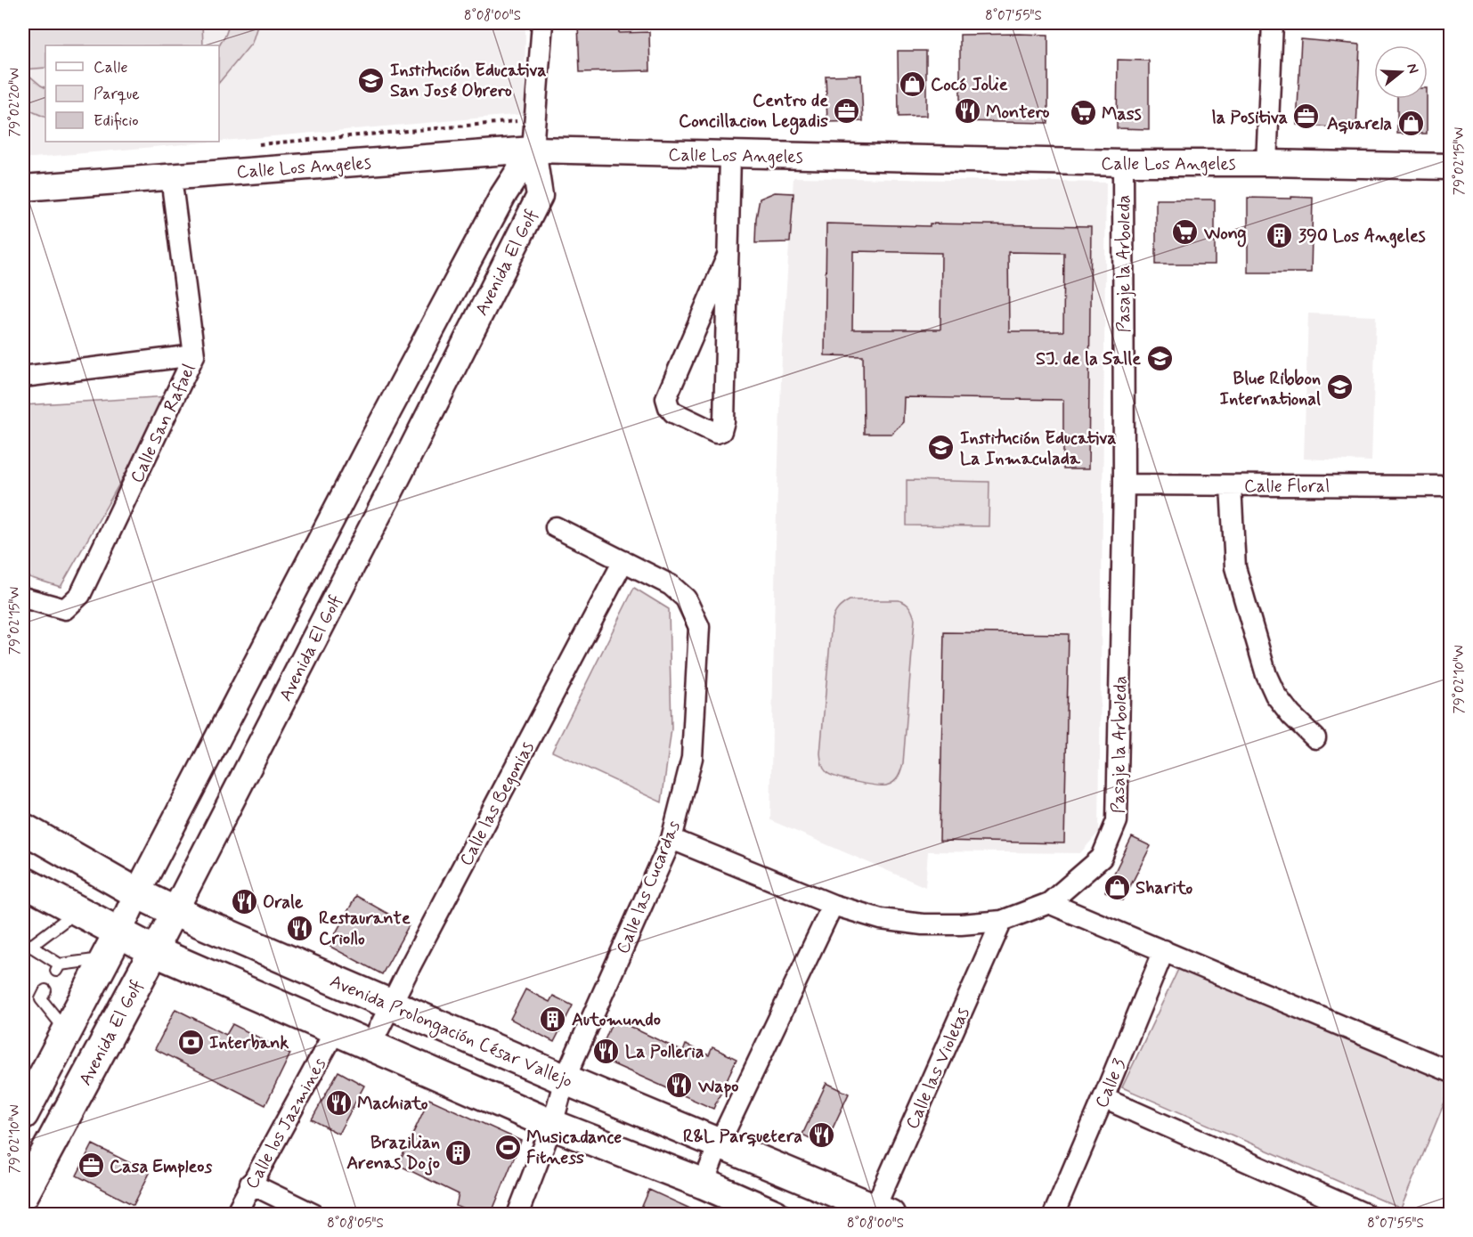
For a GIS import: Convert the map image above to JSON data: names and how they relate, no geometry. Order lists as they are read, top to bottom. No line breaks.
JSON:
{"streets":{"main road":["Avenida El Golf","Avenida Prolongación César Vallejo"],"street":["Calle Los Angeles","Pasaje la Arboleda","Calle San Rafael","Calle Floral","Calle las Begonias","Calle las Cucardas","Calle las Violetas","Calle 3","Calle los Jazmines"]},"crossings":[["Calle Los Angeles","Avenida El Golf"],["Calle Los Angeles","Pasaje la Arboleda"],["Calle Los Angeles","Calle San Rafael"],["Avenida El Golf","Avenida Prolongación César Vallejo"],["Pasaje la Arboleda","Calle Floral"],["Pasaje la Arboleda","Calle las Cucardas"],["Pasaje la Arboleda","Calle las Violetas"],["Calle las Begonias","Calle las Cucardas"],["Calle las Begonias","Avenida Prolongación César Vallejo"],["Calle las Cucardas","Avenida Prolongación César Vallejo"],["Avenida Prolongación César Vallejo","Calle las Violetas"]],"places":{"school or university":["Institución Educativa San José Obrero","SJ. de la Salle","Blue Ribbon International","Institución Educativa La Inmaculada"],"shop":["Cocó Jolie","Aquarela","Sharito"],"office":["Centro de Concillacion Legadis","la Positiva","Casa Empleos"],"restaurant":["Montero","Orale","Restaurante Criollo","La Polleria","Wapo","Machiato","R&L Parquetera"],"supermarket":["Mass","Wong"],"building":["390 Los Angeles","Automundo","Brazilian Arenas Dojo"],"bank":["Interbank"],"sports":["Musicadance Fitness"]},"legend":["Calle","Parque","Edificio"],"north":"right","coordinates":["8°08'00\"S","8°07'55\"S","79°02'20\"W","79°02'15\"W","79°02'10\"W","8°08'05\"S"]}
